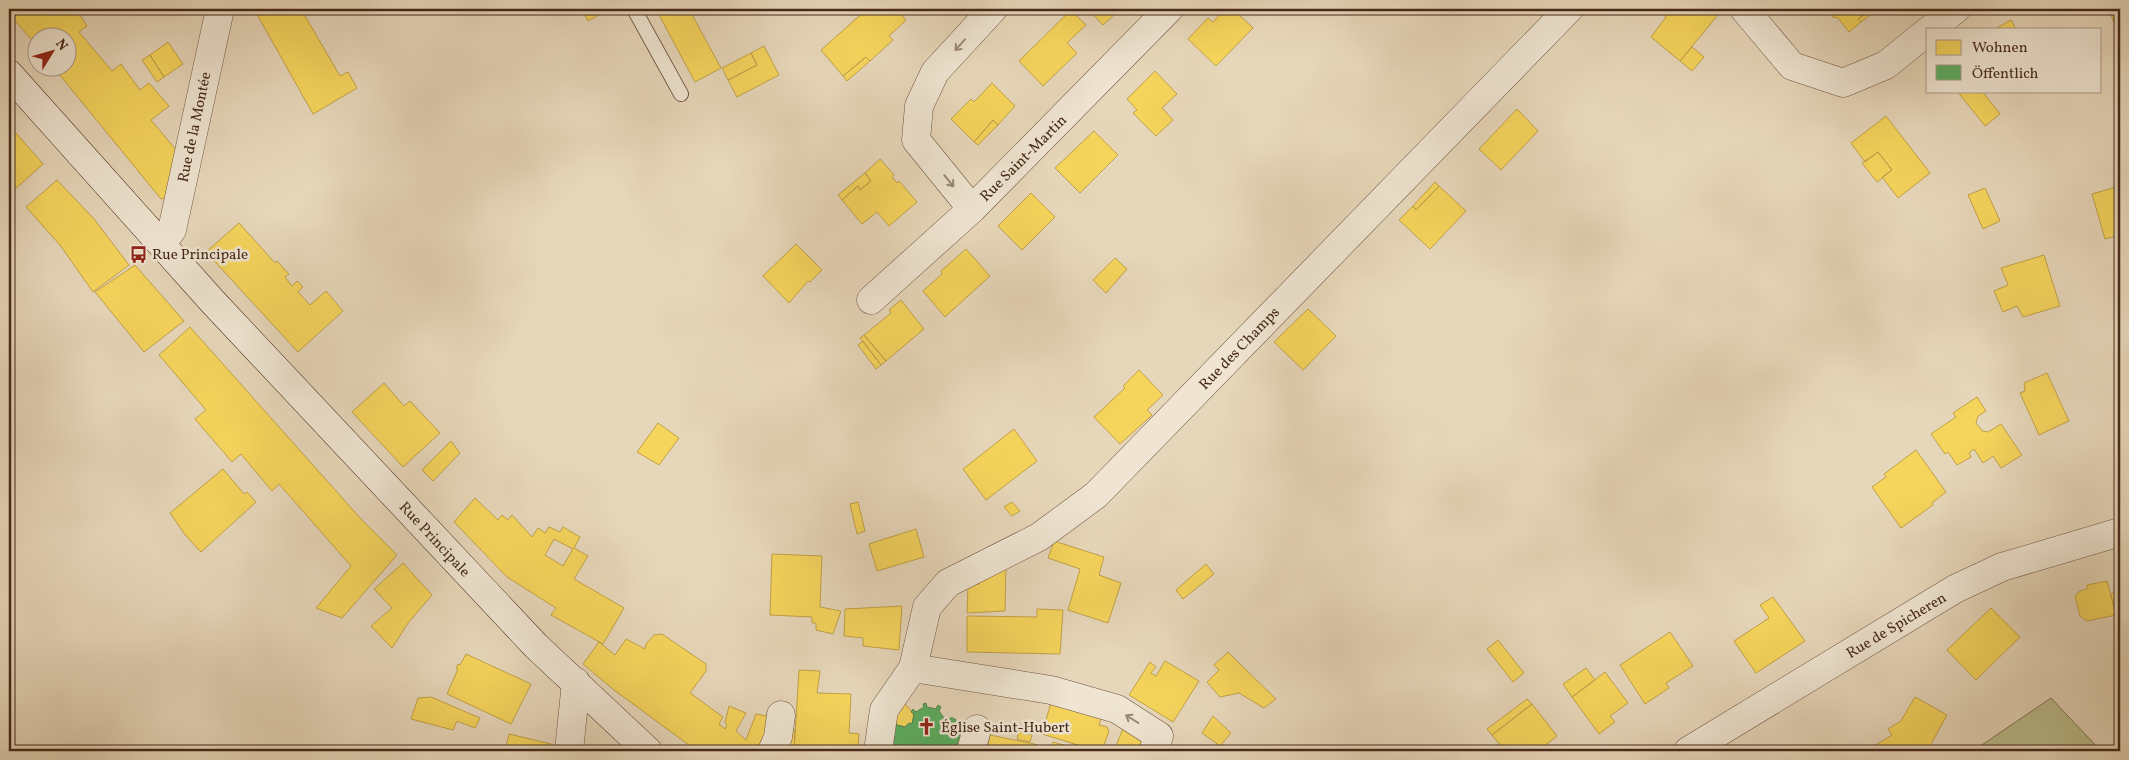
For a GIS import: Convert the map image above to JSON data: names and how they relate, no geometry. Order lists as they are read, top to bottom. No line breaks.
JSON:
{"streets":{"street":["Rue de la Montée","Rue Saint-Martin","Rue des Champs","Rue Principale","Rue de Spicheren"]},"crossings":[["Rue de la Montée","Rue Principale"]],"places":{"bus stop":["Rue Principale"],"church":["Église Saint-Hubert"]},"legend":["Wohnen","Öffentlich"],"north":"top right"}
